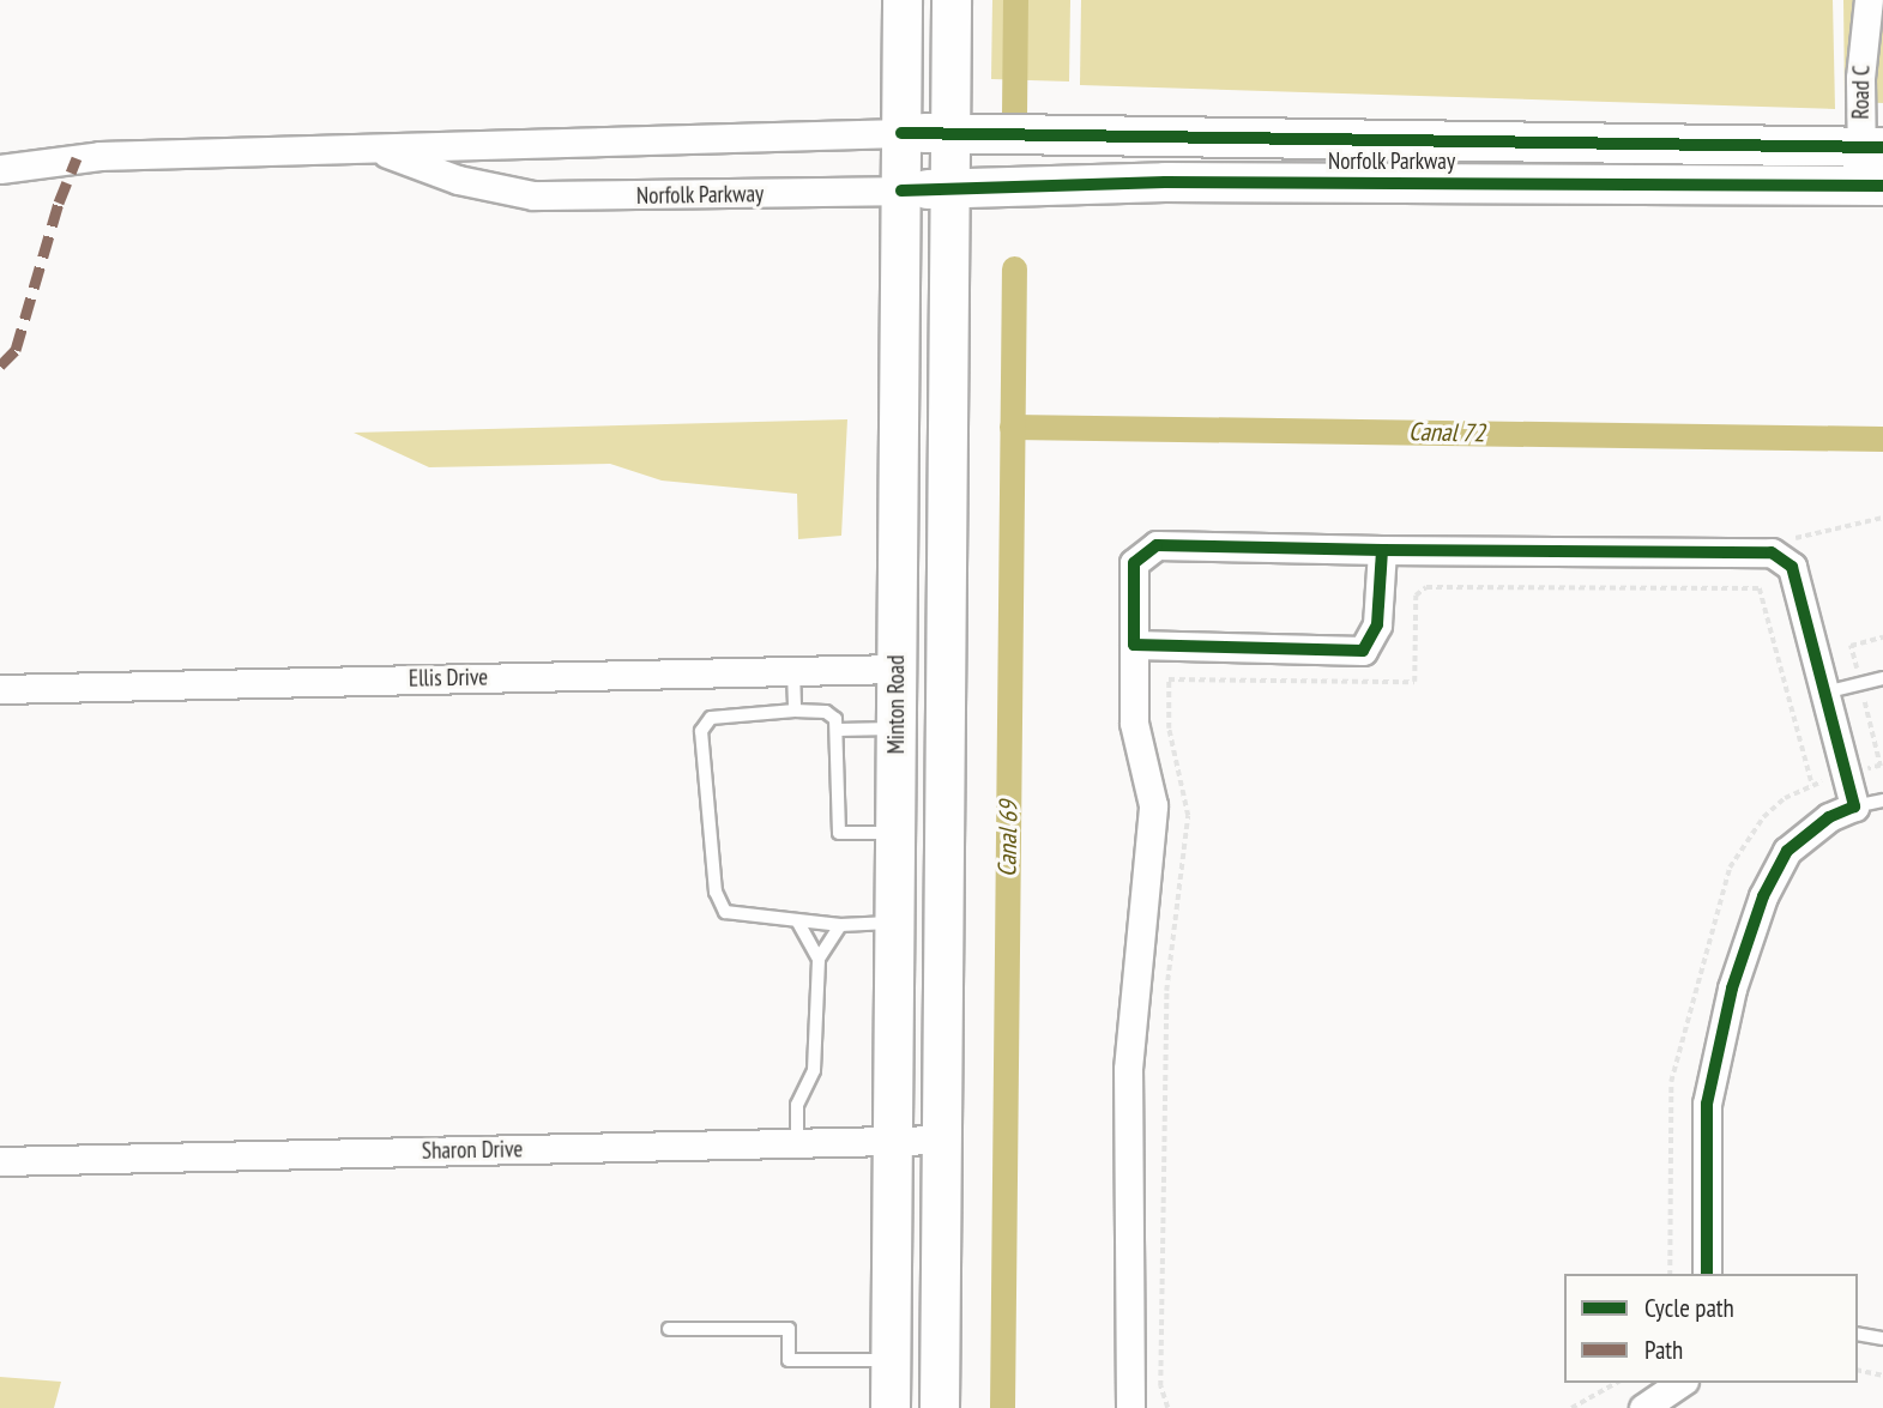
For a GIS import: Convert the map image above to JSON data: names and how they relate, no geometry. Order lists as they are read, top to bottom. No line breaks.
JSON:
{"streets":{"main road":["Norfolk Parkway","Minton Road"],"street":["Road C","Ellis Drive","Sharon Drive"]},"crossings":[["Road C","Norfolk Parkway"],["Norfolk Parkway","Minton Road"],["Ellis Drive","Minton Road"],["Minton Road","Sharon Drive"]],"water":["Canal 72","Canal 69"],"legend":["Cycle path","Path"]}
